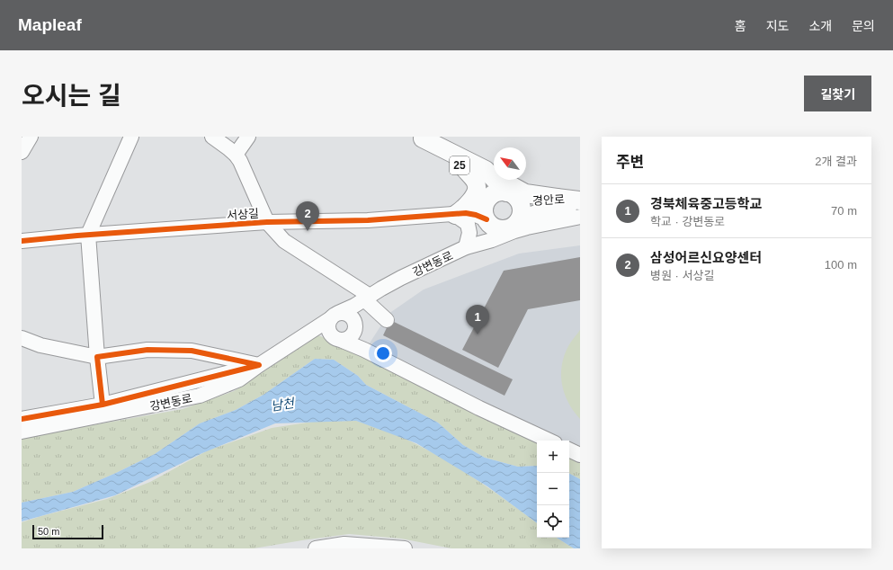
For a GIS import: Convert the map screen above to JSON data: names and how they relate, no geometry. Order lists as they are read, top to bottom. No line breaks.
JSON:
{"streets":{"main road":["25","경안로"],"street":["서상길","강변동로"]},"crossings":[["25","경안로"],["경안로","강변동로"]],"water":["남천"],"scale_bar":"50 m","north":"top left","page":{"header":"Mapleaf","nav":["홈","지도","소개","문의"],"title":"오시는 길","buttons":"길찾기","heading":["주변","2개 결과"],"list":[{"mark":"1","name":"경북체육중고등학교","note":"학교 · 강변동로","value":"70 m"},{"mark":"2","name":"삼성어르신요양센터","note":"병원 · 서상길","value":"100 m"}],"pins":["2","1"],"map_buttons":["+","−"],"scale":"50 m"}}
